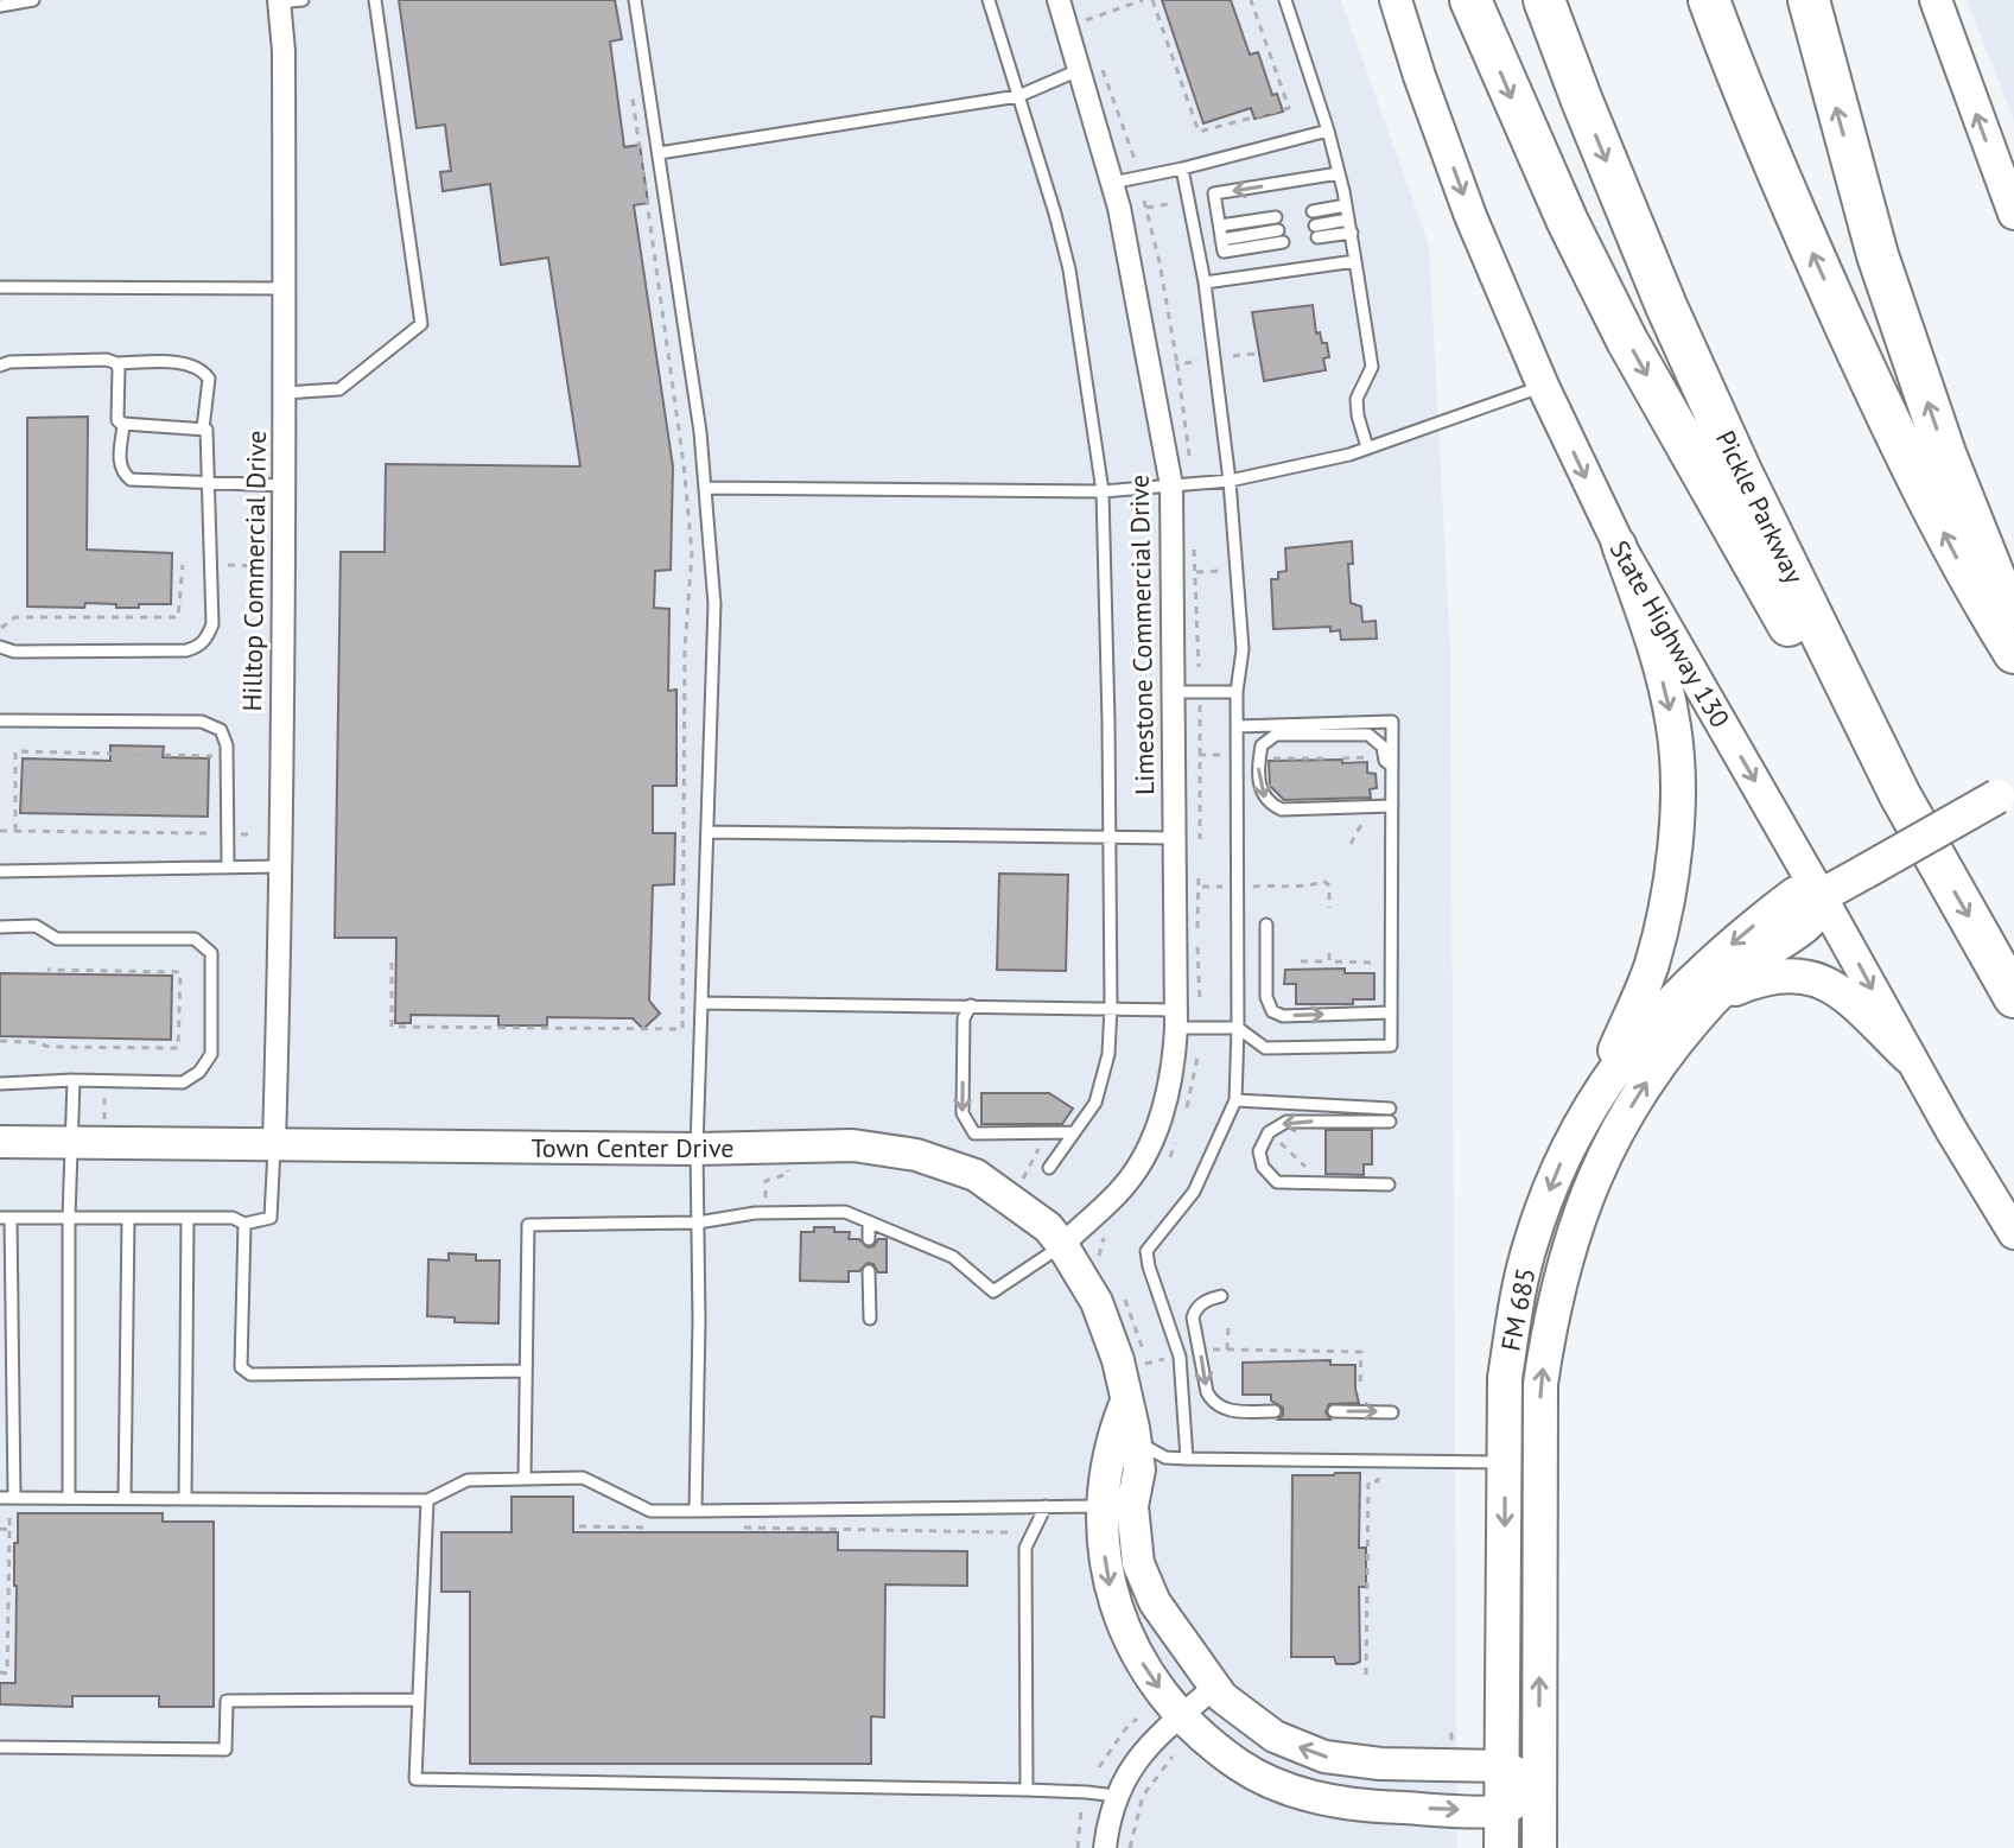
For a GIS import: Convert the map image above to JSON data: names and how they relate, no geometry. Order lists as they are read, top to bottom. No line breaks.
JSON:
{"streets":{"highway":["Pickle Parkway"],"main road":["FM 685"],"street":["Hilltop Commercial Drive","State Highway 130","Limestone Commercial Drive","Town Center Drive"]},"crossings":[["Hilltop Commercial Drive","Town Center Drive"],["State Highway 130","FM 685"],["Limestone Commercial Drive","Town Center Drive"],["Town Center Drive","FM 685"]],"one_way":["State Highway 130"]}
